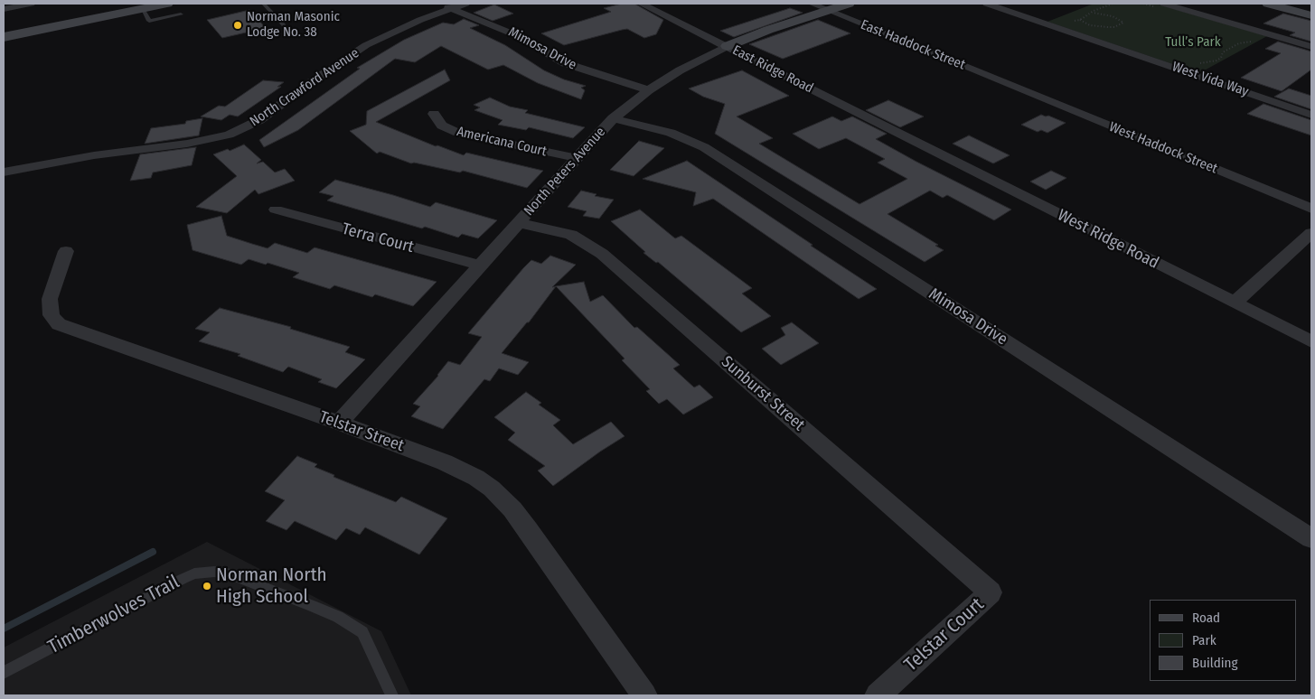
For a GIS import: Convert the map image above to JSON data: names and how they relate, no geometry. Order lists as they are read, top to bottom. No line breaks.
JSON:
{"streets":{"main road":["North Peters Avenue"],"street":["East Haddock Street","Mimosa Drive","East Ridge Road","West Vida Way","North Crawford Avenue","Americana Court","West Haddock Street","Terra Court","West Ridge Road","Sunburst Street","Telstar Street","Telstar Court"],"lane":["Timberwolves Trail"]},"crossings":[["East Haddock Street","West Haddock Street"],["East Haddock Street","North Peters Avenue"],["Mimosa Drive","North Crawford Avenue"],["Mimosa Drive","North Peters Avenue"],["East Ridge Road","North Peters Avenue"],["East Ridge Road","West Ridge Road"],["Americana Court","North Peters Avenue"],["North Peters Avenue","Terra Court"],["North Peters Avenue","Sunburst Street"],["North Peters Avenue","Telstar Street"],["Sunburst Street","Telstar Court"]],"parks":["Tull’s Park"],"places":["Norman Masonic Lodge No. 38","Norman North High School"],"legend":["Road","Park","Building"]}
